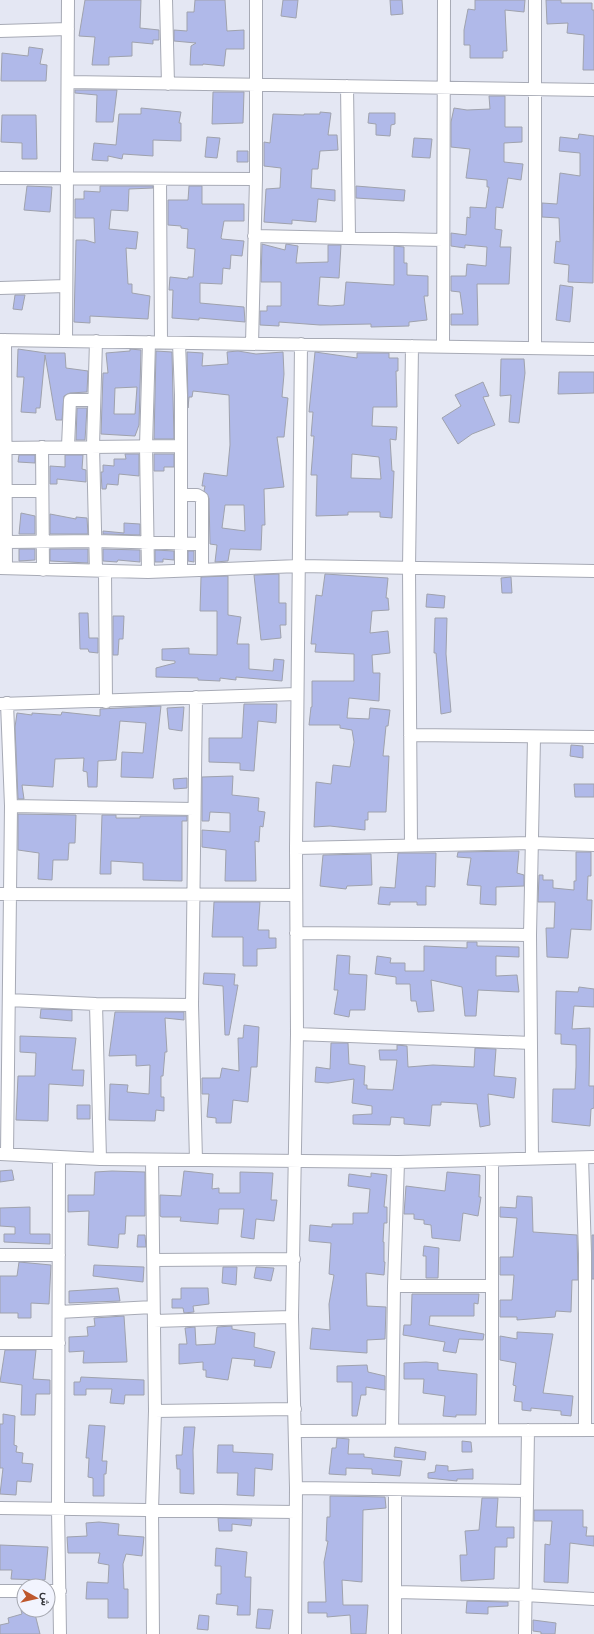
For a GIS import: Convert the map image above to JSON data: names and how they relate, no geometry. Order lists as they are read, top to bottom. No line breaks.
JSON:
{"north":"right"}
